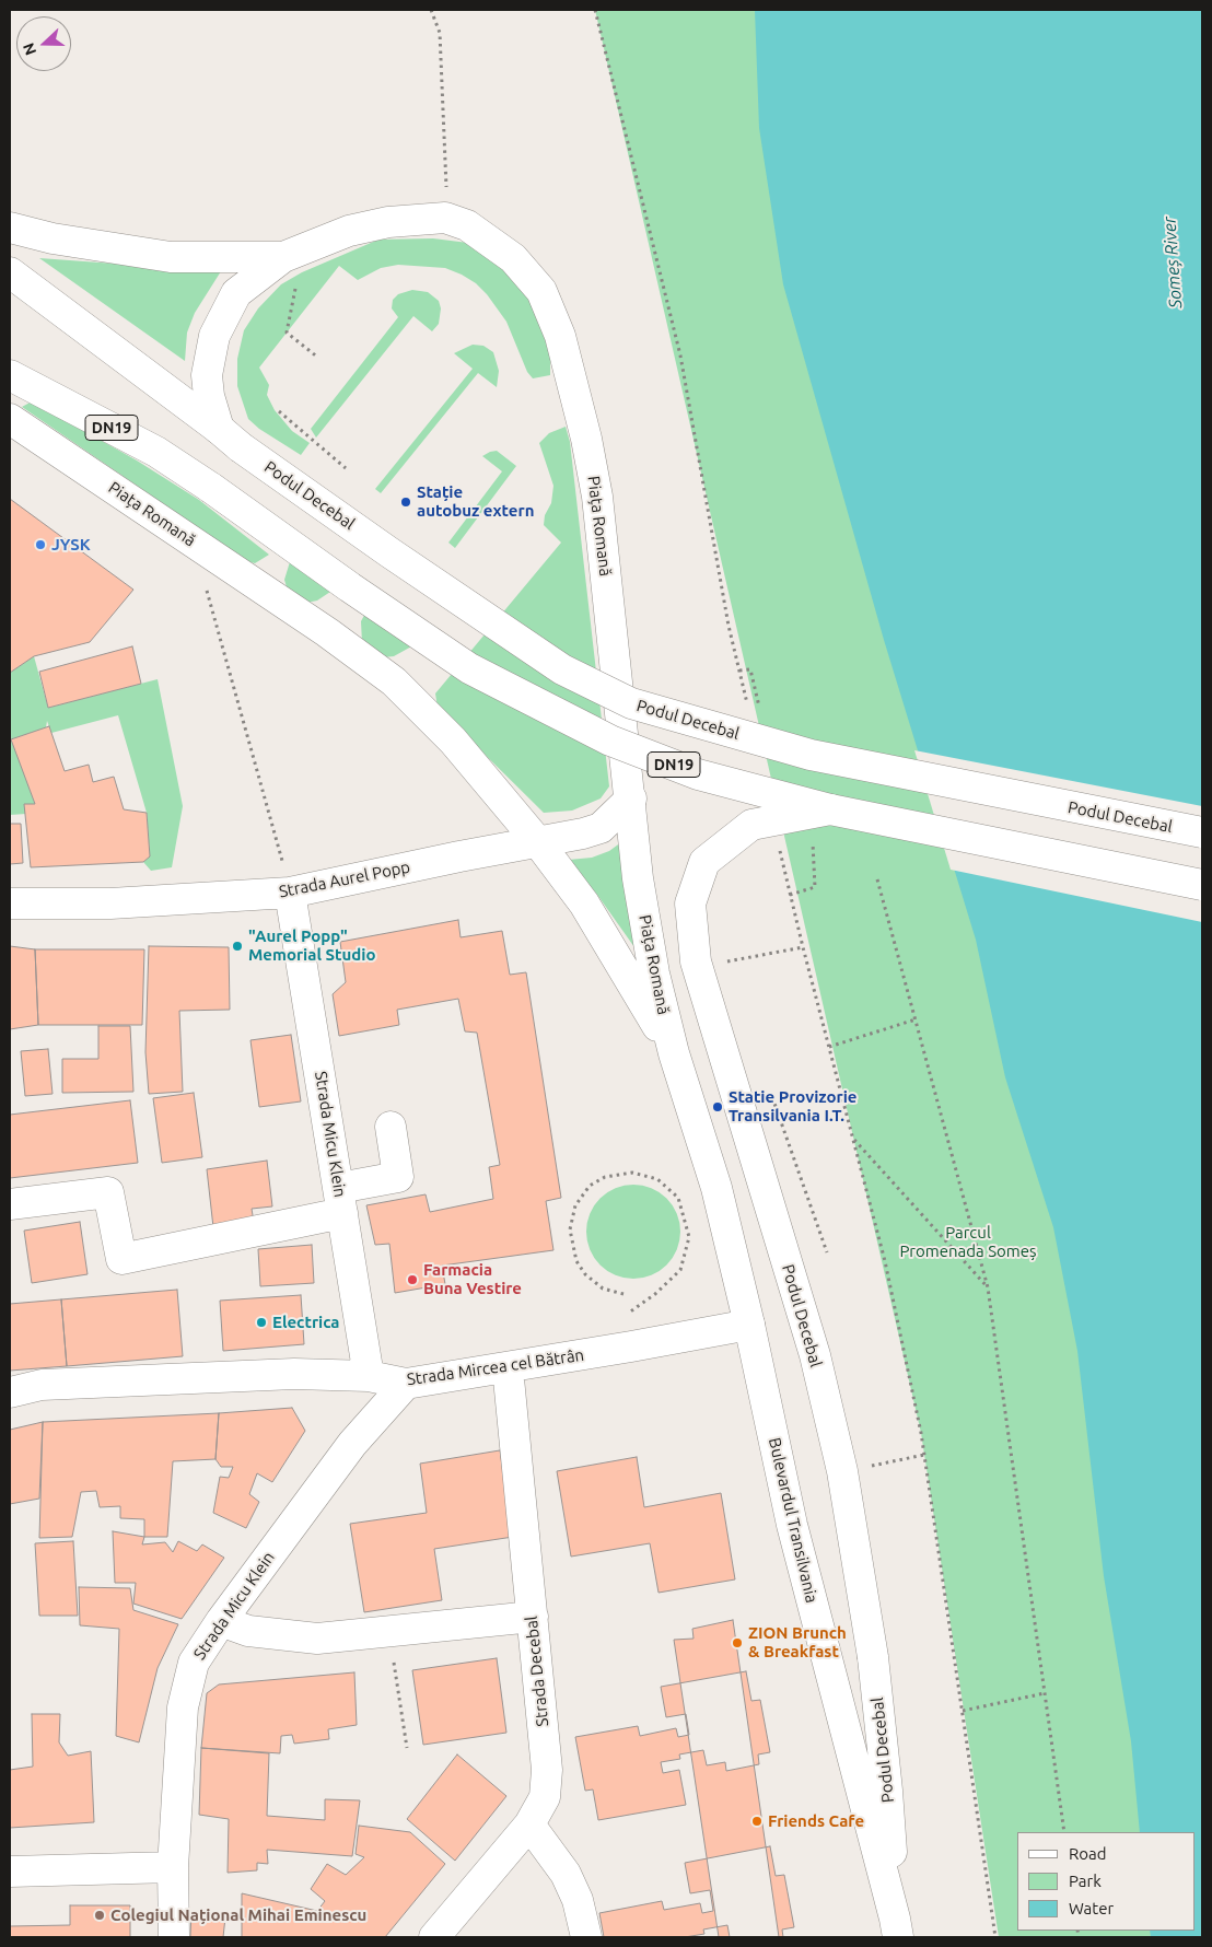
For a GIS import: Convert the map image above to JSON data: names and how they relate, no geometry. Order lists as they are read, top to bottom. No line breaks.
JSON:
{"streets":{"street":["DN19","Podul Decebal","Piața Romană","Strada Aurel Popp","Strada Micu Klein","Strada Mircea cel Bătrân","Bulevardul Transilvania","Strada Decebal"]},"crossings":[["Podul Decebal","Piața Romană"],["Podul Decebal","Bulevardul Transilvania"],["Piața Romană","Strada Aurel Popp"],["Piața Romană","Strada Mircea cel Bătrân"],["Piața Romană","Bulevardul Transilvania"],["Strada Aurel Popp","Strada Micu Klein"],["Strada Micu Klein","Strada Mircea cel Bătrân"],["Strada Mircea cel Bătrân","Bulevardul Transilvania"],["Strada Mircea cel Bătrân","Strada Decebal"]],"water":["Someș River"],"parks":["Parcul Promenada Someș"],"places":["Stație autobuz extern","JYSK","\"Aurel Popp\" Memorial Studio","Statie Provizorie Transilvania I.T.","Farmacia Buna Vestire","Electrica","ZION Brunch & Breakfast","Friends Cafe","Colegiul Național Mihai Eminescu"],"legend":["Road","Park","Water"],"north":"left"}
